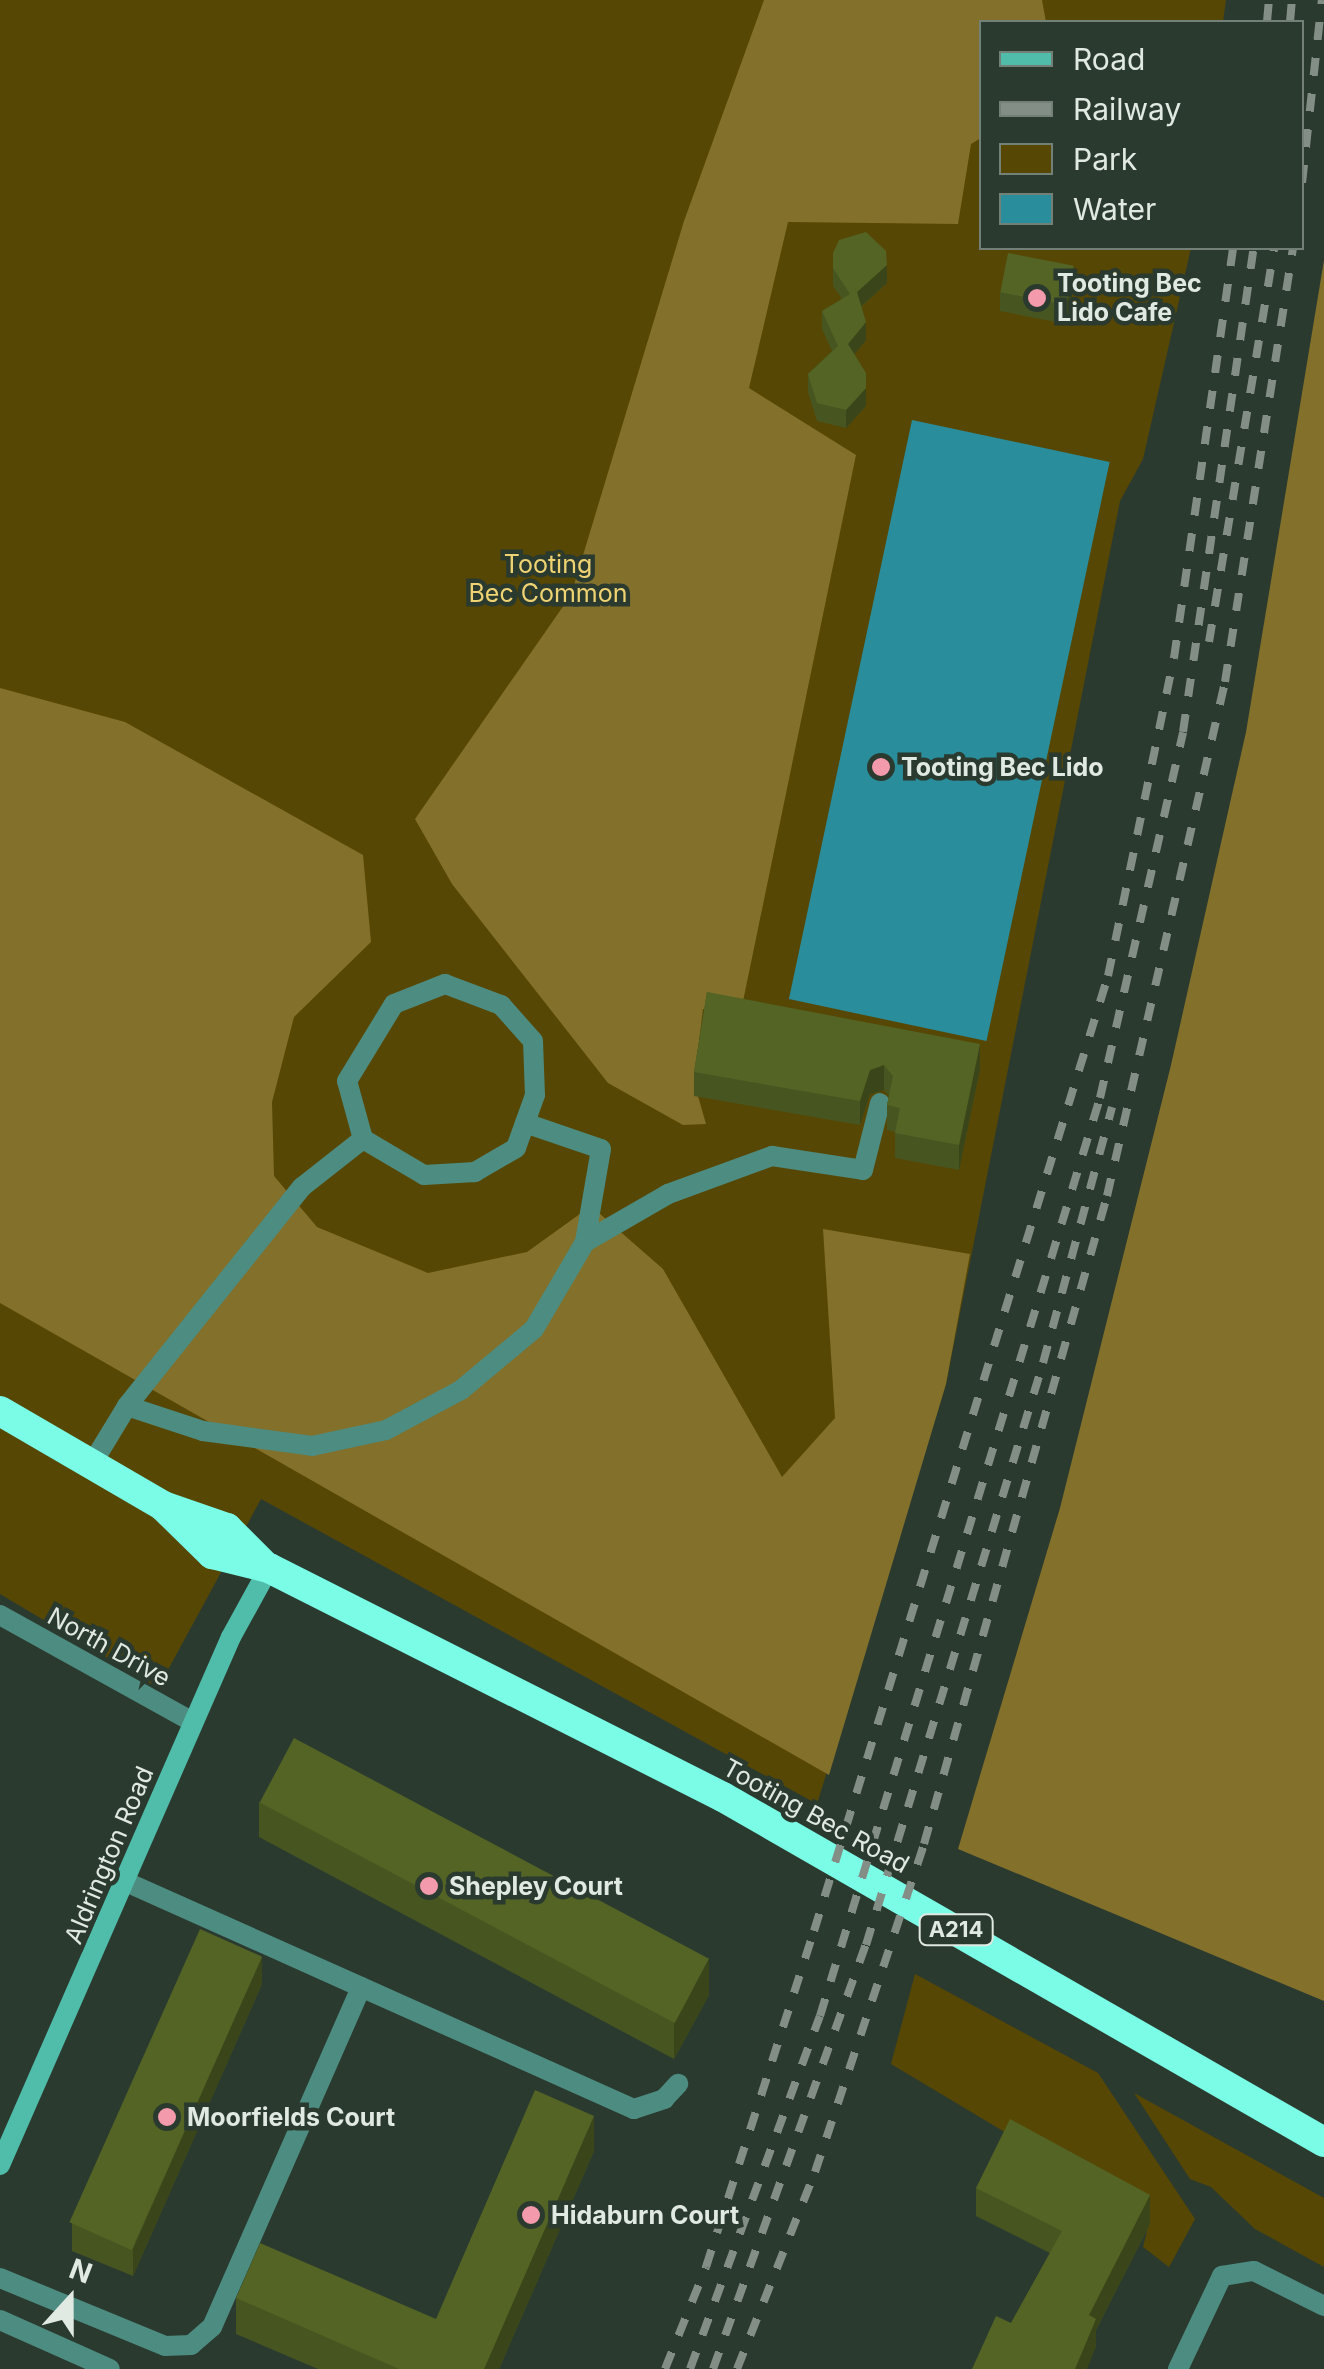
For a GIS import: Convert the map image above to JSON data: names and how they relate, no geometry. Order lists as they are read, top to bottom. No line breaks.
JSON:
{"streets":{"highway":["Tooting Bec Road","A214"],"street":["North Drive","Aldrington Road"]},"crossings":[["North Drive","Aldrington Road"],["Tooting Bec Road","Aldrington Road"]],"parks":["Tooting Bec Common"],"places":["Tooting Bec Lido Cafe","Tooting Bec Lido","Shepley Court","Moorfields Court","Hidaburn Court"],"legend":["Road","Railway","Park","Water"],"north":"top"}
